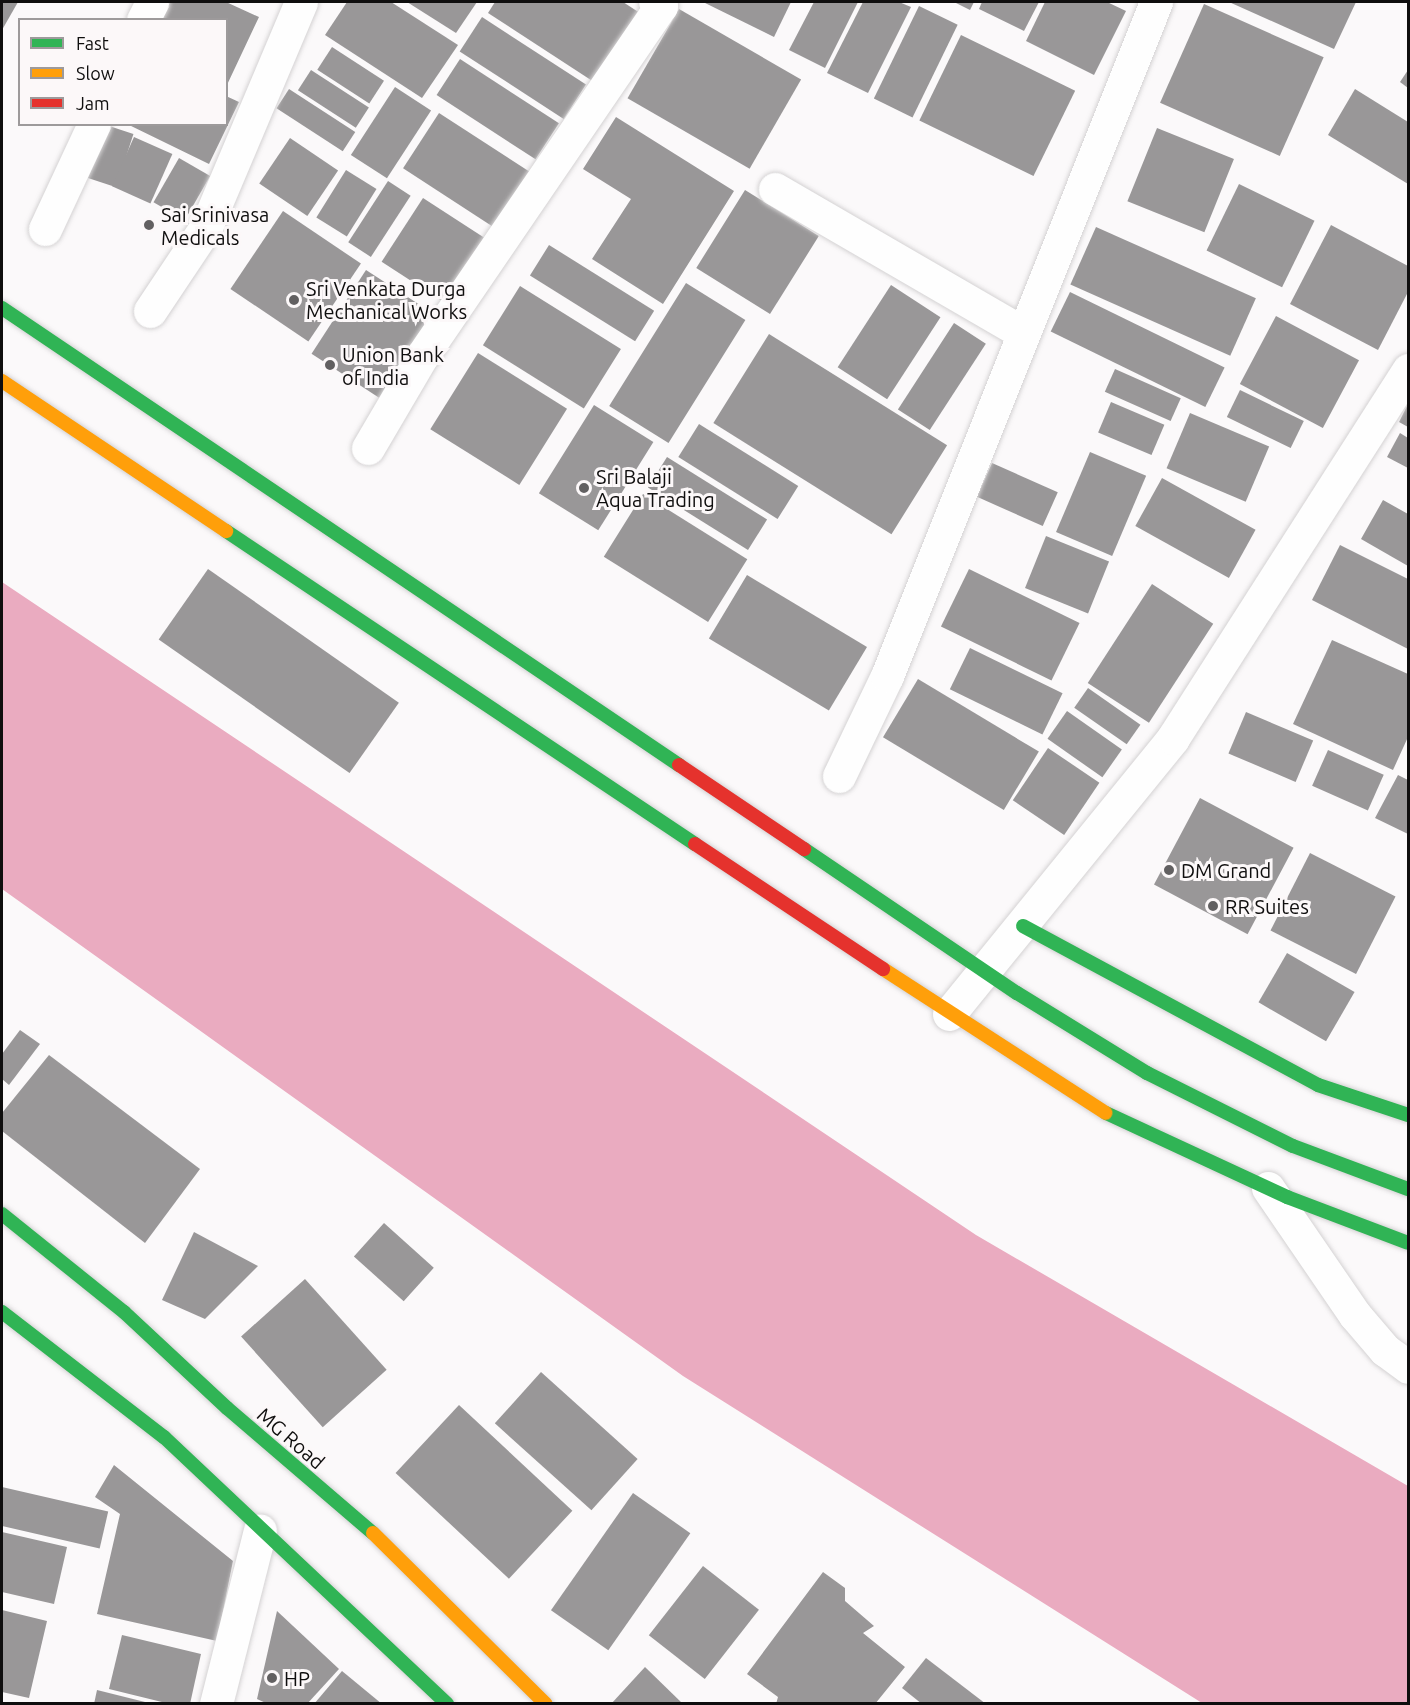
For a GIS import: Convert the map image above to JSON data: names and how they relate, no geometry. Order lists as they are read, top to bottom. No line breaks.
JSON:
{"streets":{"main road":["MG Road"]},"places":["Sai Srinivasa Medicals","Sri Venkata Durga Mechanical Works","Union Bank of India","Sri Balaji Aqua Trading","DM Grand","RR Suites","HP"],"legend":["Fast","Slow","Jam"]}
